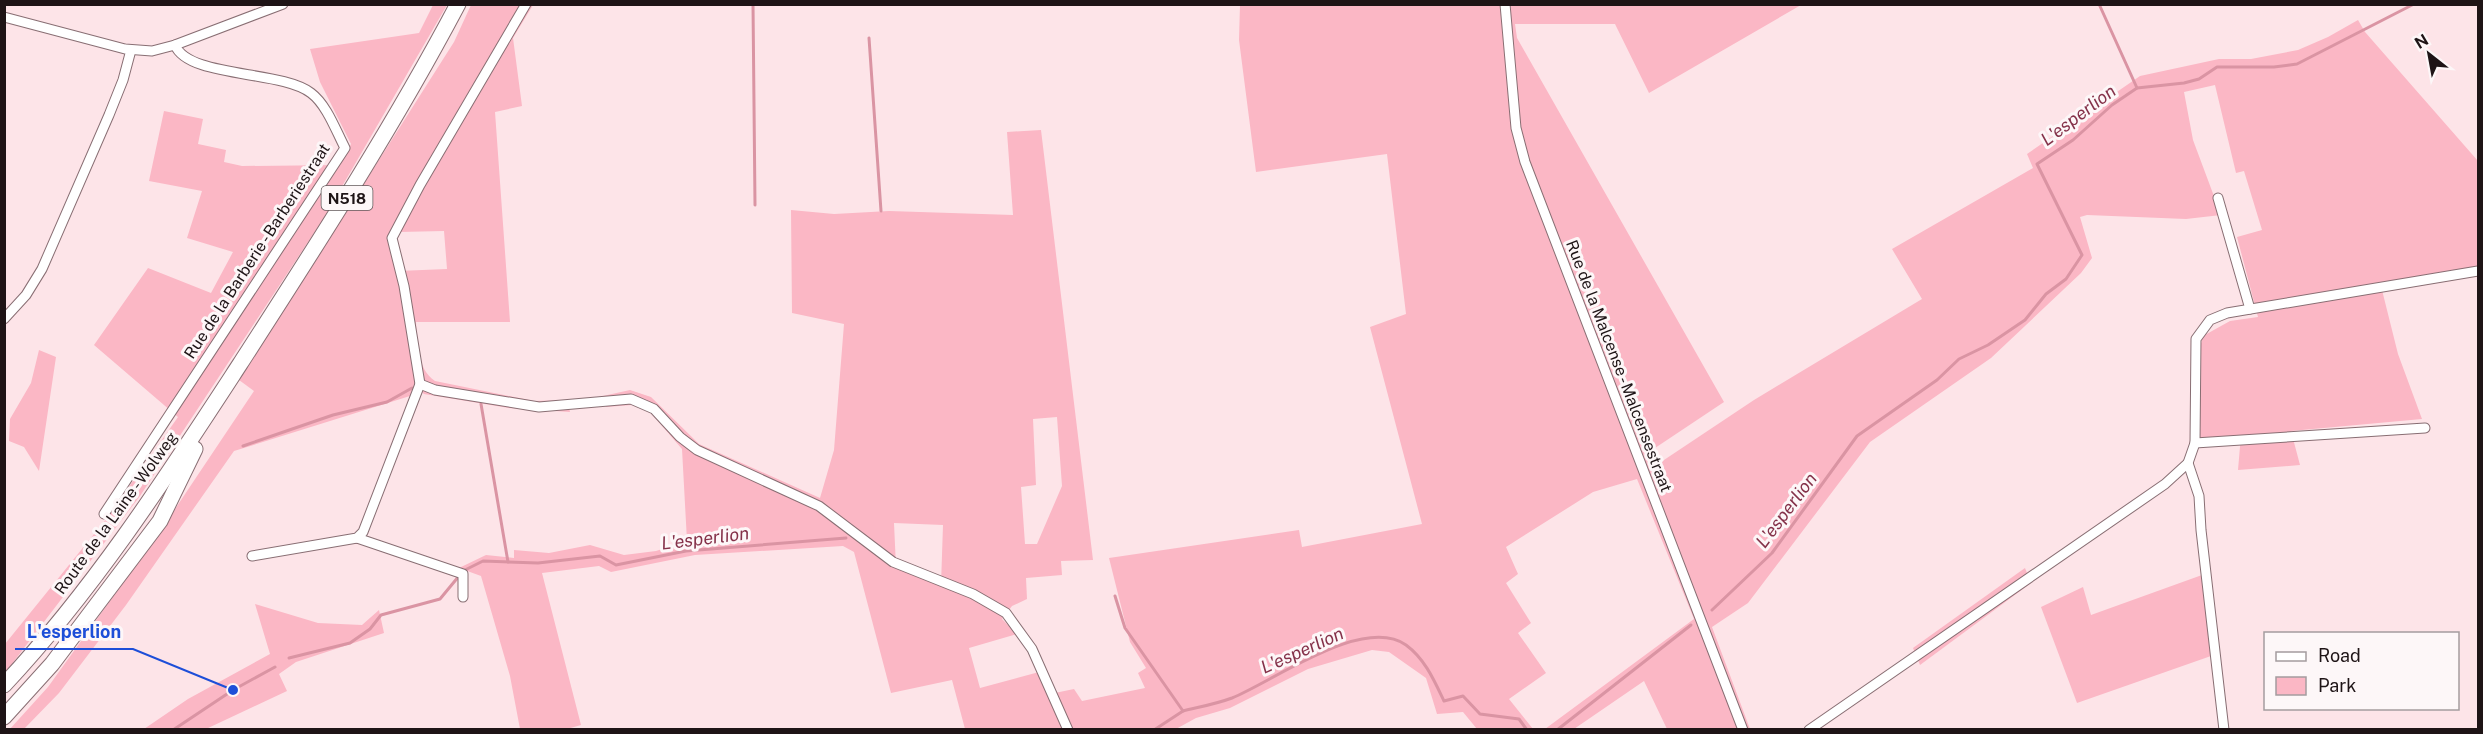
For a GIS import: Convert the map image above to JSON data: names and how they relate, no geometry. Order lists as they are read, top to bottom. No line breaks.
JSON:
{"streets":{"highway":["N518","Route de la Laine - Wolweg"],"street":["Rue de la Barberie - Barberiestraat","Rue de la Malcense - Malcensestraat"]},"water":["L'esperlion"],"places":["L'esperlion"],"legend":["Road","Park"],"north":"top left"}
